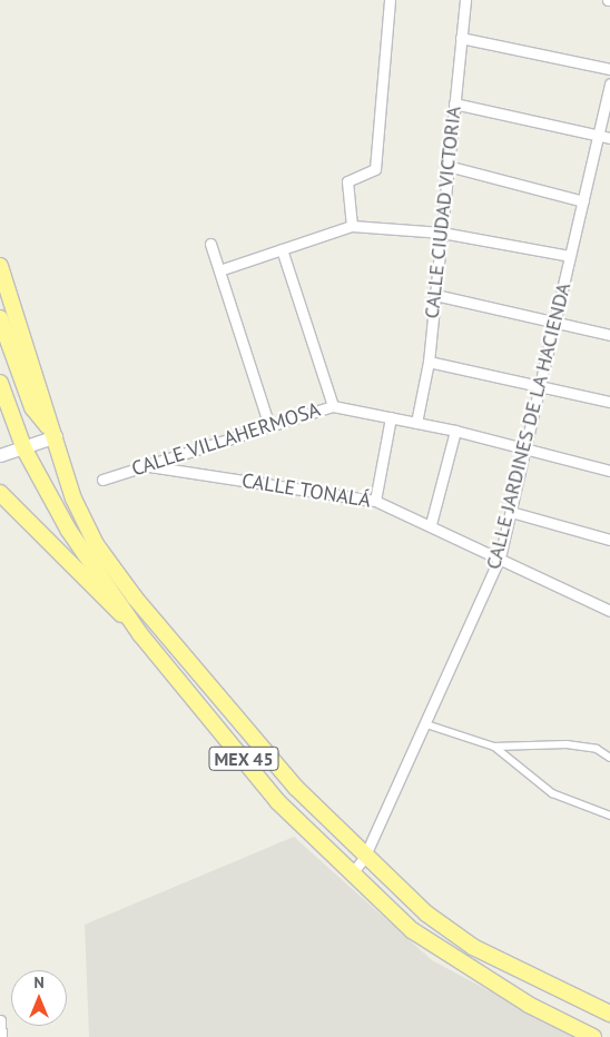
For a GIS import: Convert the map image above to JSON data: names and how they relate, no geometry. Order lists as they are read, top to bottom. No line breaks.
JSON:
{"streets":{"highway":["MEX 45"],"street":["CALLE CIUDAD VICTORIA","CALLE JARDINES DE LA HACIENDA","CALLE VILLAHERMOSA","CALLE TONALÁ"]},"crossings":[["CALLE CIUDAD VICTORIA","CALLE VILLAHERMOSA"],["CALLE JARDINES DE LA HACIENDA","CALLE VILLAHERMOSA"],["CALLE JARDINES DE LA HACIENDA","CALLE TONALÁ"],["CALLE JARDINES DE LA HACIENDA","MEX 45"],["CALLE VILLAHERMOSA","CALLE TONALÁ"]],"north":"top"}
